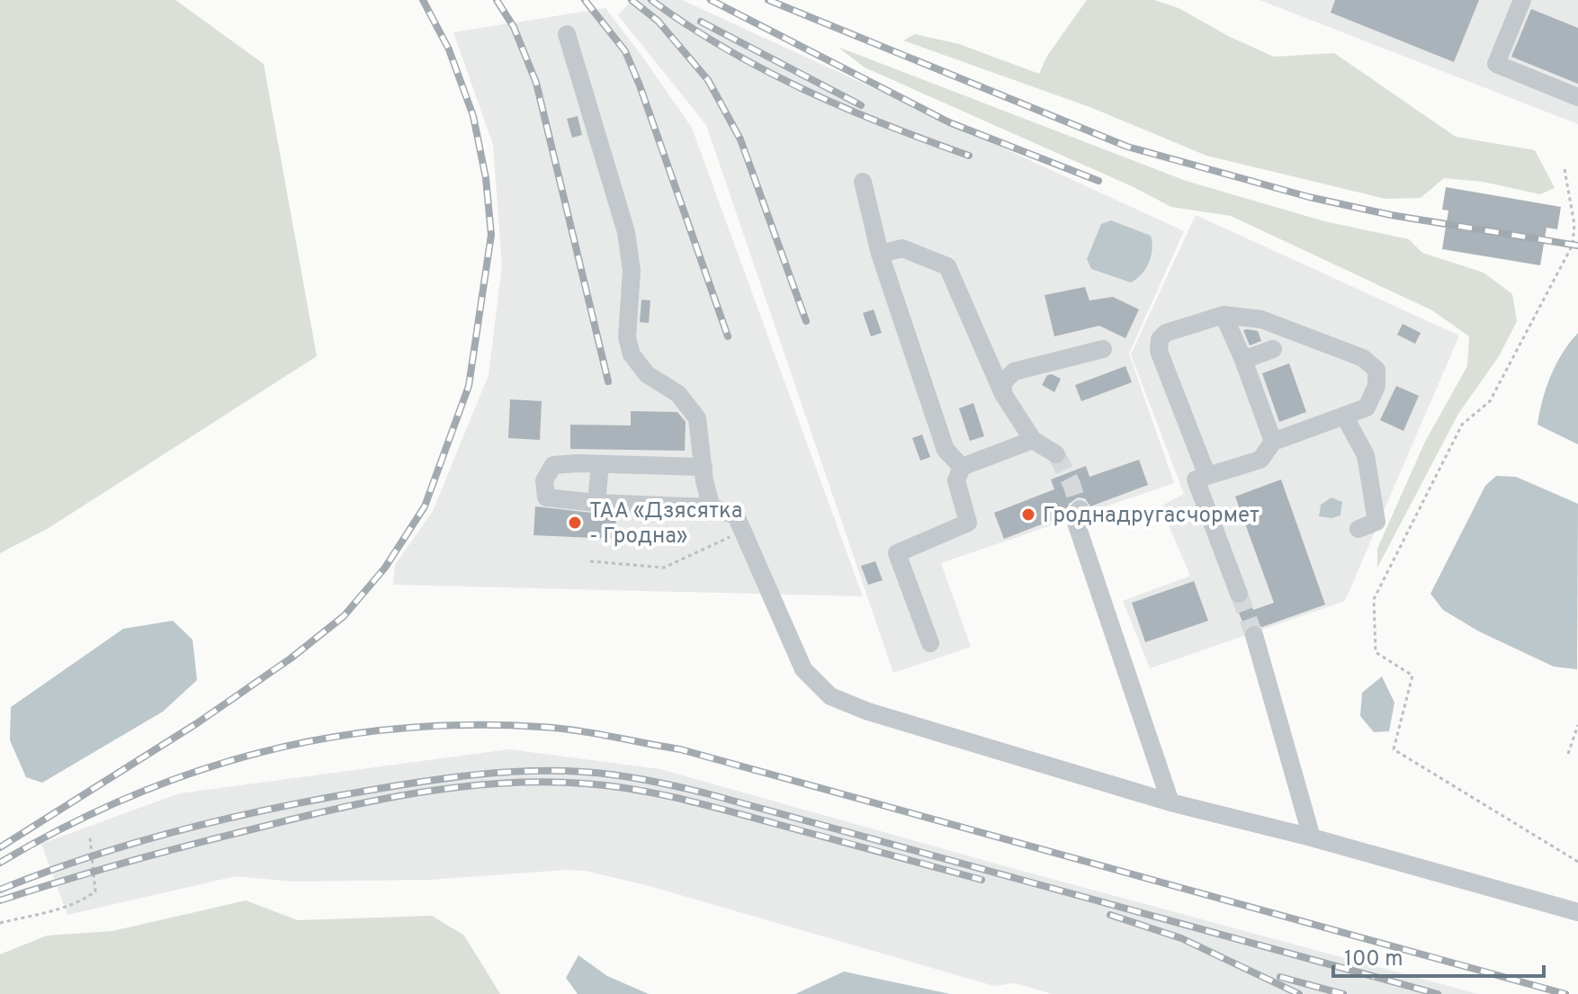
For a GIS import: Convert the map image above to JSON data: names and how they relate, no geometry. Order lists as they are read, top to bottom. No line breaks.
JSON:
{"places":["Гроднадругасчормет","ТАА «Дзясятка - Гродна»"],"scale_bar":"100 m"}
